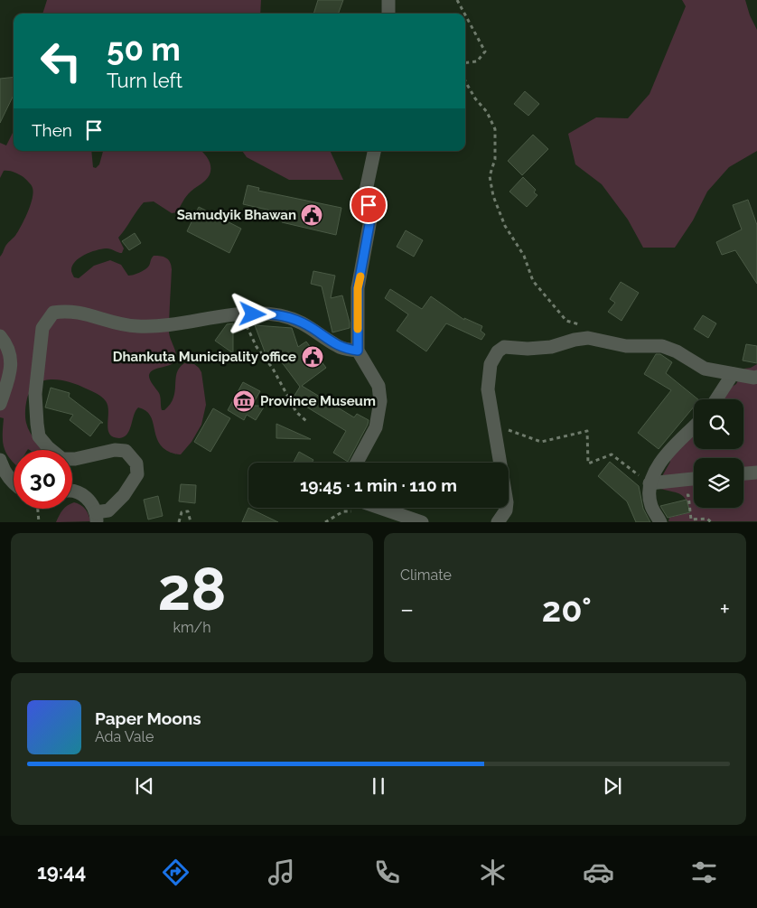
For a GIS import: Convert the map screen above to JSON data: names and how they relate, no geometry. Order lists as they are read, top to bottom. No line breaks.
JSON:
{"places":{"public building":["Samudyik Bhawan","Dhankuta Municipality office"],"museum":["Province Museum"]},"page":{"turn":["50 m","Turn left"],"then":"Then","limit":"30","trip":"19:45 · 1 min · 110 m","tile":[["28","km/h"],"Climate"],"heat":["−","20°","+"],"song":["Paper Moons","Ada Vale"],"tabs":"19:44"}}
